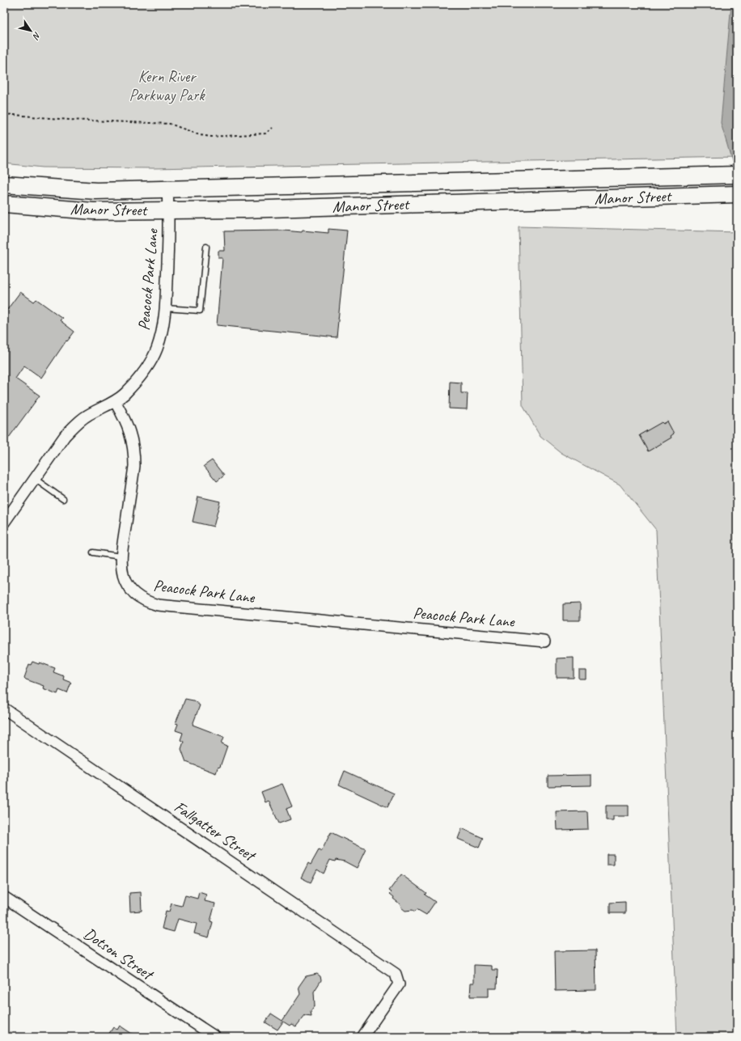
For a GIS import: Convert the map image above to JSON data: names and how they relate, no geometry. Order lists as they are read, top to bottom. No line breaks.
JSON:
{"streets":{"main road":["Manor Street"],"street":["Peacock Park Lane","Fallgatter Street","Dotson Street"]},"crossings":[["Manor Street","Peacock Park Lane"]],"parks":["Kern River Parkway Park"],"north":"bottom right"}
